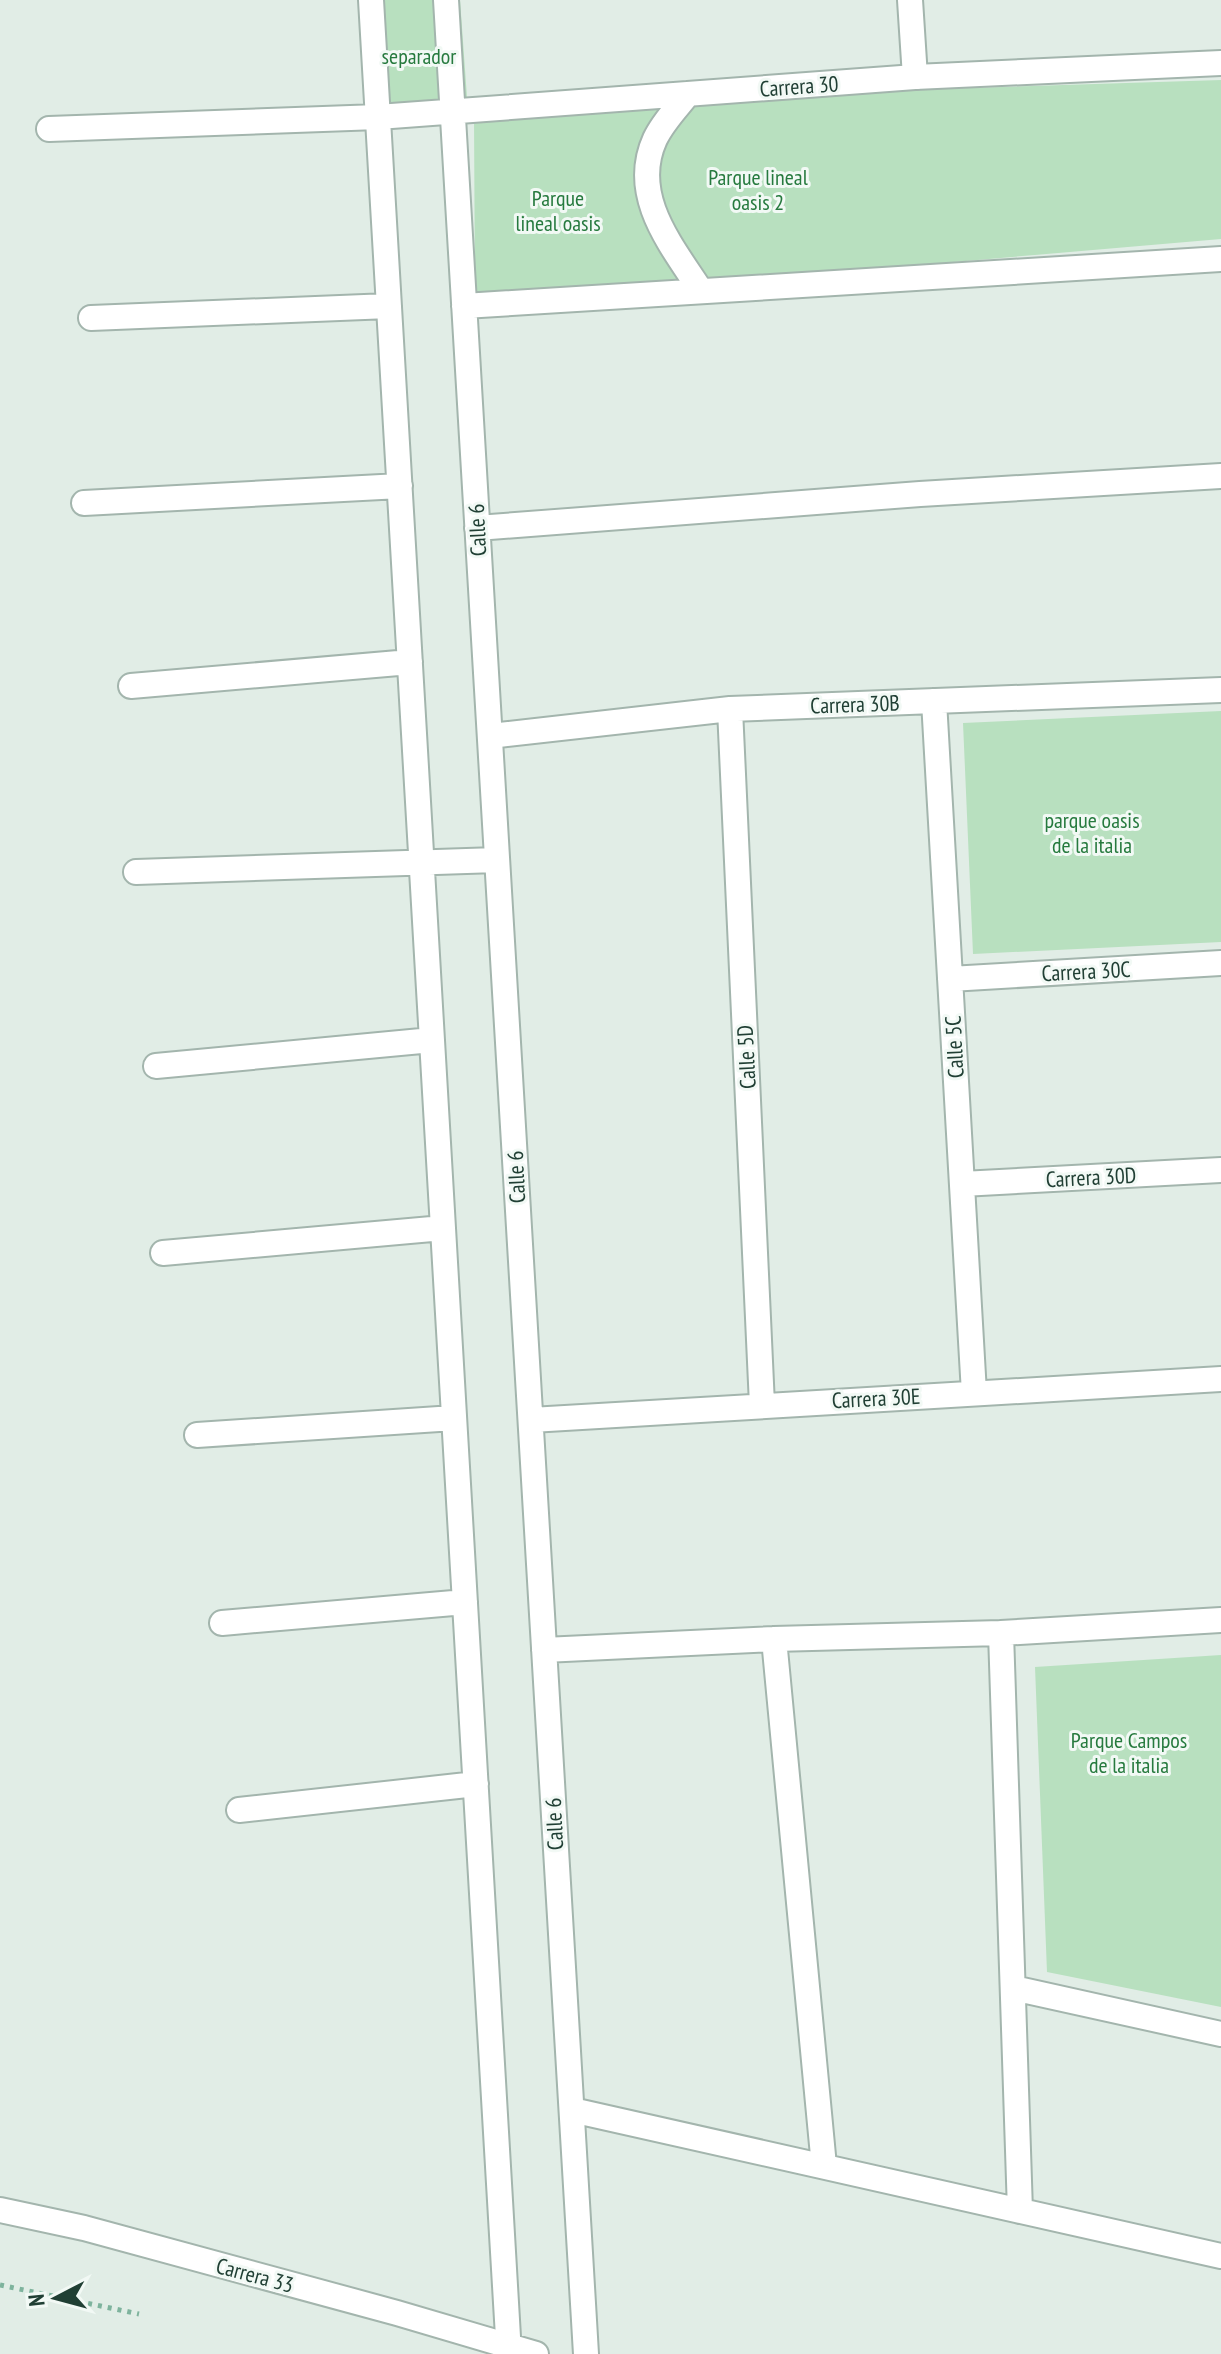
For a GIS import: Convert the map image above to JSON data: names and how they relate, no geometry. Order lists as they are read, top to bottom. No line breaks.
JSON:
{"streets":{"street":["Carrera 30","Calle 6","Carrera 30B","Carrera 30C","Calle 5C","Calle 5D","Carrera 30D","Carrera 30E","Carrera 33"]},"crossings":[["Carrera 30","Calle 6"],["Calle 6","Carrera 30B"],["Calle 6","Carrera 30E"],["Carrera 30B","Calle 5C"],["Carrera 30B","Calle 5D"],["Carrera 30C","Calle 5C"],["Calle 5C","Carrera 30D"],["Calle 5C","Carrera 30E"],["Calle 5D","Carrera 30E"]],"parks":["separador","Parque lineal oasis 2","Parque lineal oasis","parque oasis de la italia","Parque Campos de la italia"],"north":"left"}
